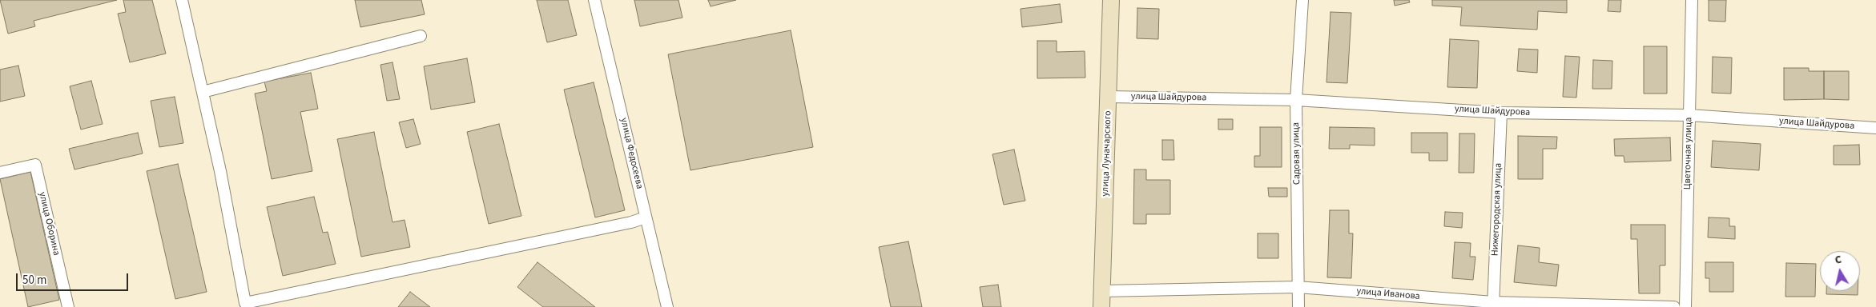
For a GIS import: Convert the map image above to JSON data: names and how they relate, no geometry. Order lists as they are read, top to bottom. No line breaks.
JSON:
{"streets":{"street":["улица Шайдурова","улица Федосеева","улица Луначарского","Садовая улица","Цветочная улица","Нижегородская улица","улица Оборина","улица Иванова"]},"crossings":[["улица Шайдурова","улица Луначарского"],["улица Шайдурова","Садовая улица"],["улица Шайдурова","Цветочная улица"],["улица Шайдурова","Нижегородская улица"],["улица Луначарского","улица Иванова"],["Садовая улица","улица Иванова"],["Нижегородская улица","улица Иванова"]],"scale_bar":"50 m","north":"top"}
